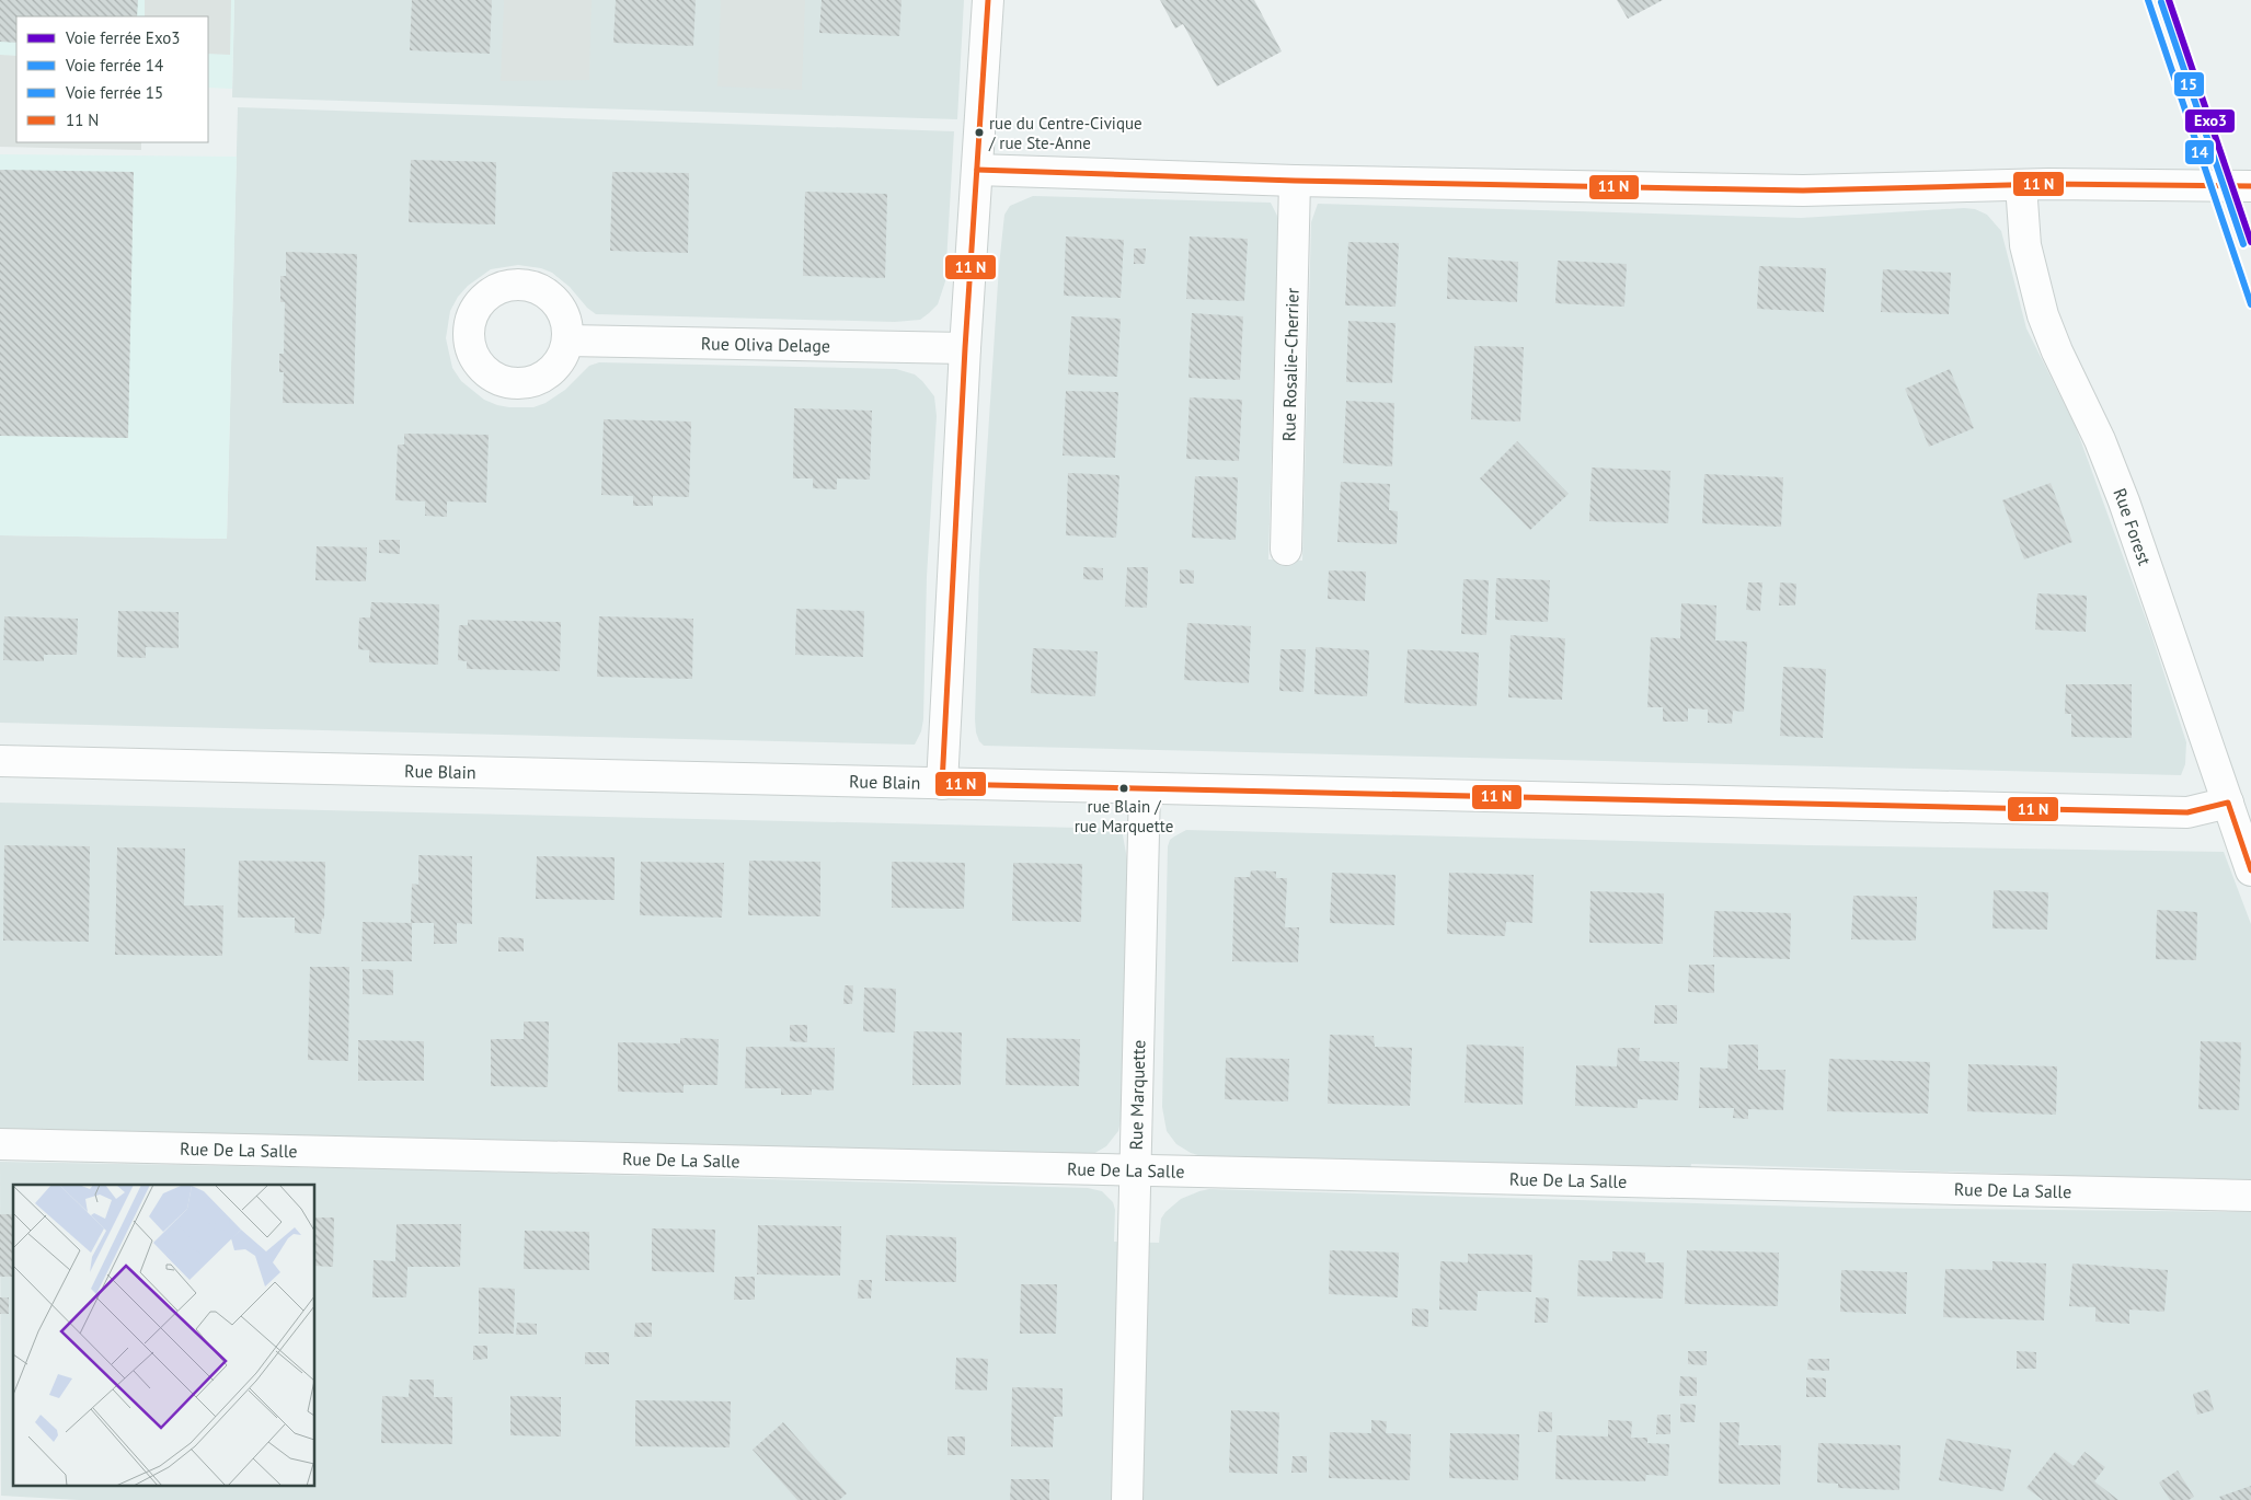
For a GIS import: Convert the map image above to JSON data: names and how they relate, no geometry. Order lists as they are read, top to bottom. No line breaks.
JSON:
{"streets":{"street":["Rue Oliva Delage","Rue Rosalie-Cherrier","Rue Forest","Rue Blain","Rue Marquette","Rue De La Salle"]},"crossings":[["Rue Forest","Rue Blain"],["Rue Blain","Rue Marquette"],["Rue Marquette","Rue De La Salle"]],"places":["rue du Centre-Civique / rue Ste-Anne","rue Blain / rue Marquette"],"lines":["rail line Exo3","rail line 14","rail line 15"],"legend":["Voie ferrée Exo3","Voie ferrée 14","Voie ferrée 15","11 N"]}
